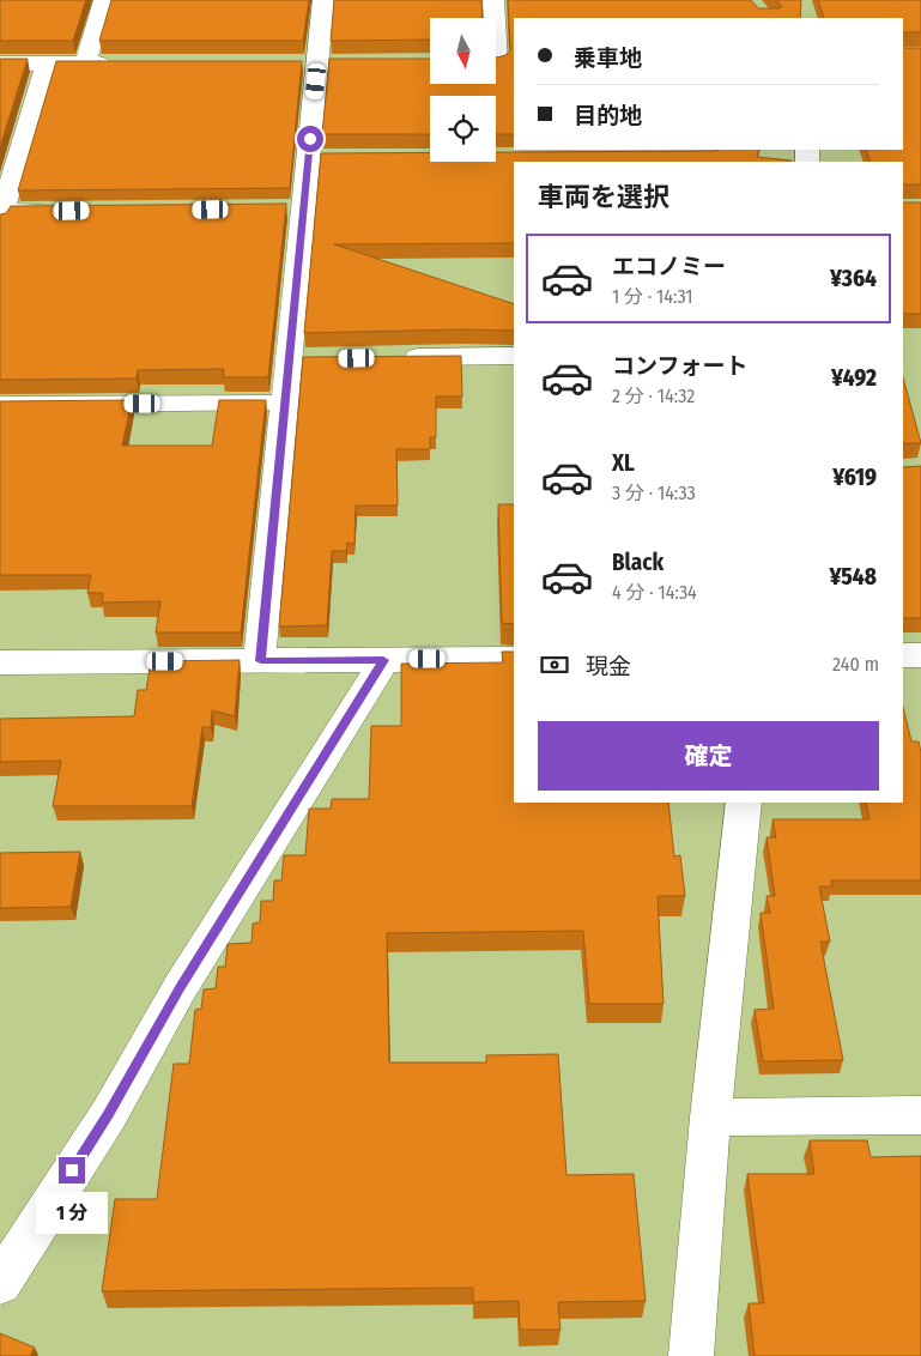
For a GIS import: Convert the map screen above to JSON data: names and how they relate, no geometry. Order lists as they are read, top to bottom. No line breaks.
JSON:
{"north":"bottom","page":{"banner":["乗車地","目的地"],"heading":"車両を選択","list":[{"name":"エコノミー","note":"1 分 · 14:31","value":"¥364"},{"name":"コンフォート","note":"2 分 · 14:32","value":"¥492"},{"name":"XL","note":"3 分 · 14:33","value":"¥619"},{"name":"Black","note":"4 分 · 14:34","value":"¥548"}],"pay":["現金","240 m"],"buttons":"確定","bubble":"1 分"}}
